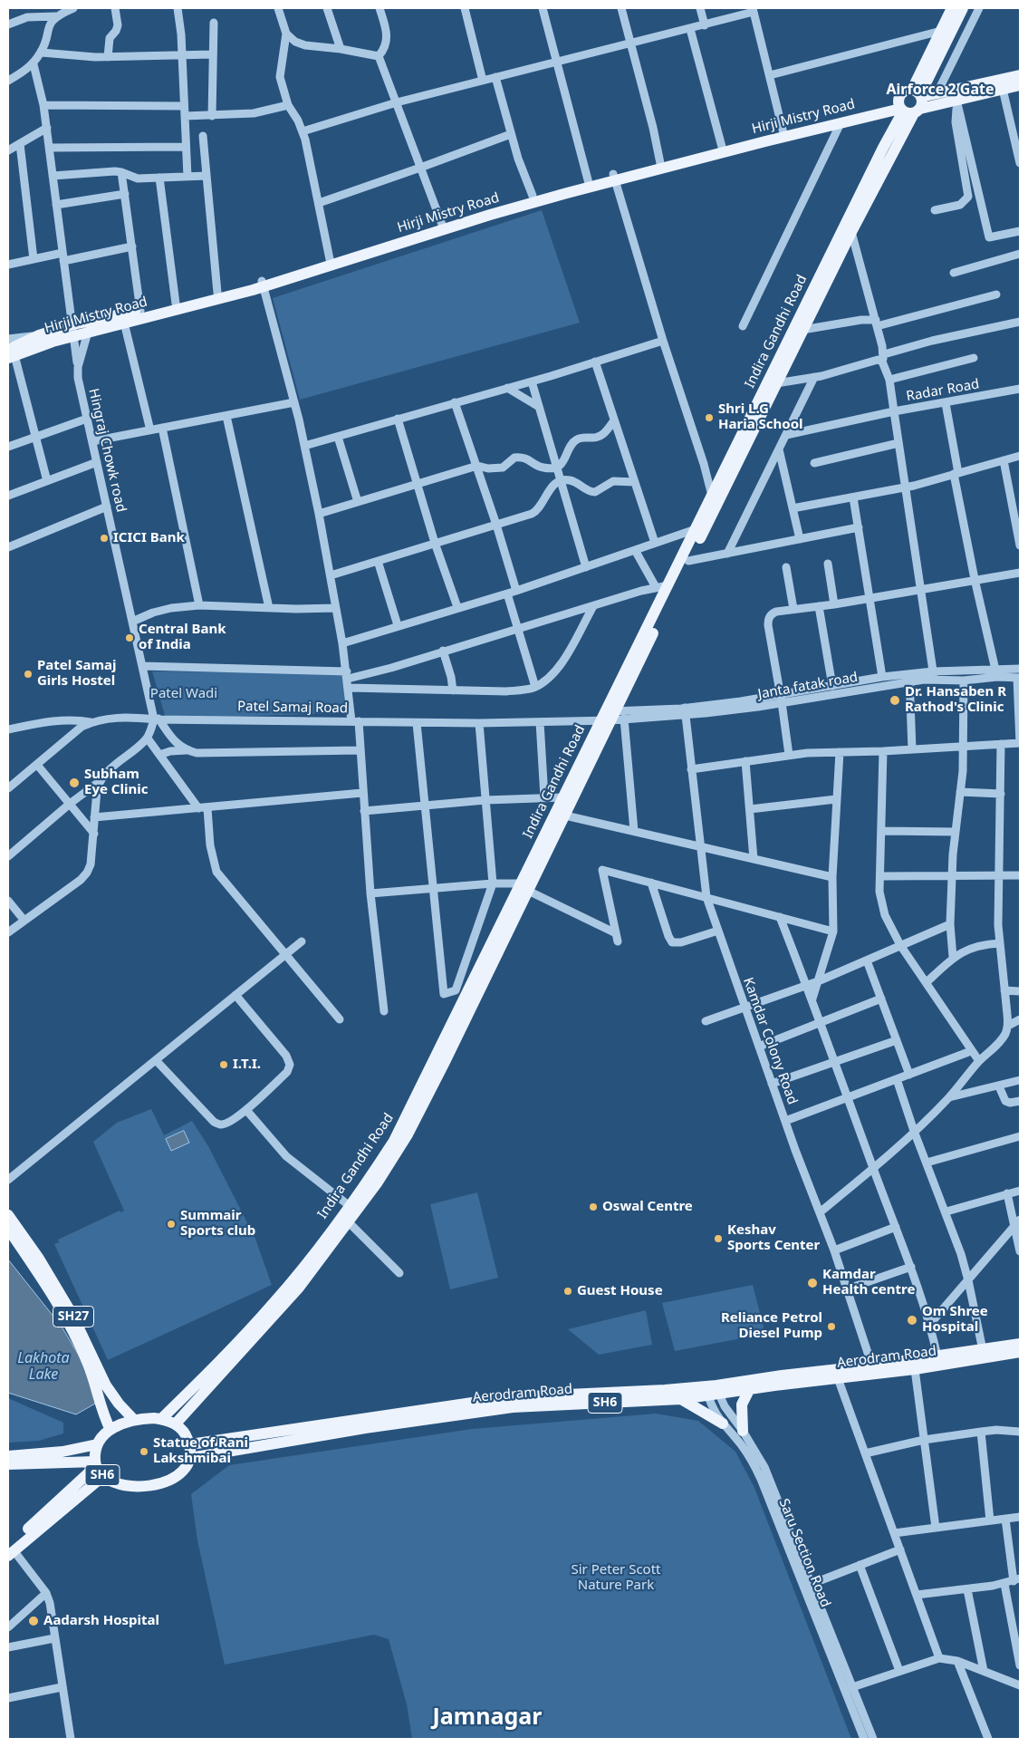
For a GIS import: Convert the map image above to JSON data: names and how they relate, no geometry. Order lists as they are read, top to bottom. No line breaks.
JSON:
{"streets":{"main road":["Hirji Mistry Road","Indira Gandhi Road","SH27","Aerodram Road","SH6"],"street":["Radar Road","Hingraj Chowk road","Janta fatak road","Patel Samaj Road","Kamdar Colony Road","Saru Section Road"]},"crossings":[["Hirji Mistry Road","Indira Gandhi Road"],["Hirji Mistry Road","Hingraj Chowk road"],["Indira Gandhi Road","Radar Road"],["Indira Gandhi Road","Janta fatak road"],["Indira Gandhi Road","Patel Samaj Road"],["Indira Gandhi Road","SH27"],["Indira Gandhi Road","Aerodram Road"],["Indira Gandhi Road","SH6"],["Hingraj Chowk road","Patel Samaj Road"],["Janta fatak road","Patel Samaj Road"],["Janta fatak road","Kamdar Colony Road"],["Kamdar Colony Road","Aerodram Road"],["SH27","Aerodram Road"],["SH27","SH6"],["Aerodram Road","SH6"],["Aerodram Road","Saru Section Road"]],"districts":["Airforce 2 Gate","Jamnagar"],"water":["Lakhota Lake"],"parks":["Patel Wadi","Sir Peter Scott Nature Park"],"places":["Shri L.G Haria School","ICICI Bank","Central Bank of India","Patel Samaj Girls Hostel","Dr. Hansaben R Rathod's Clinic","Subham Eye Clinic","I.T.I.","Oswal Centre","Summair Sports club","Keshav Sports Center","Kamdar Health centre","Guest House","Om Shree Hospital","Reliance Petrol Diesel Pump","Statue of Rani Lakshmibai","Aadarsh Hospital"]}
